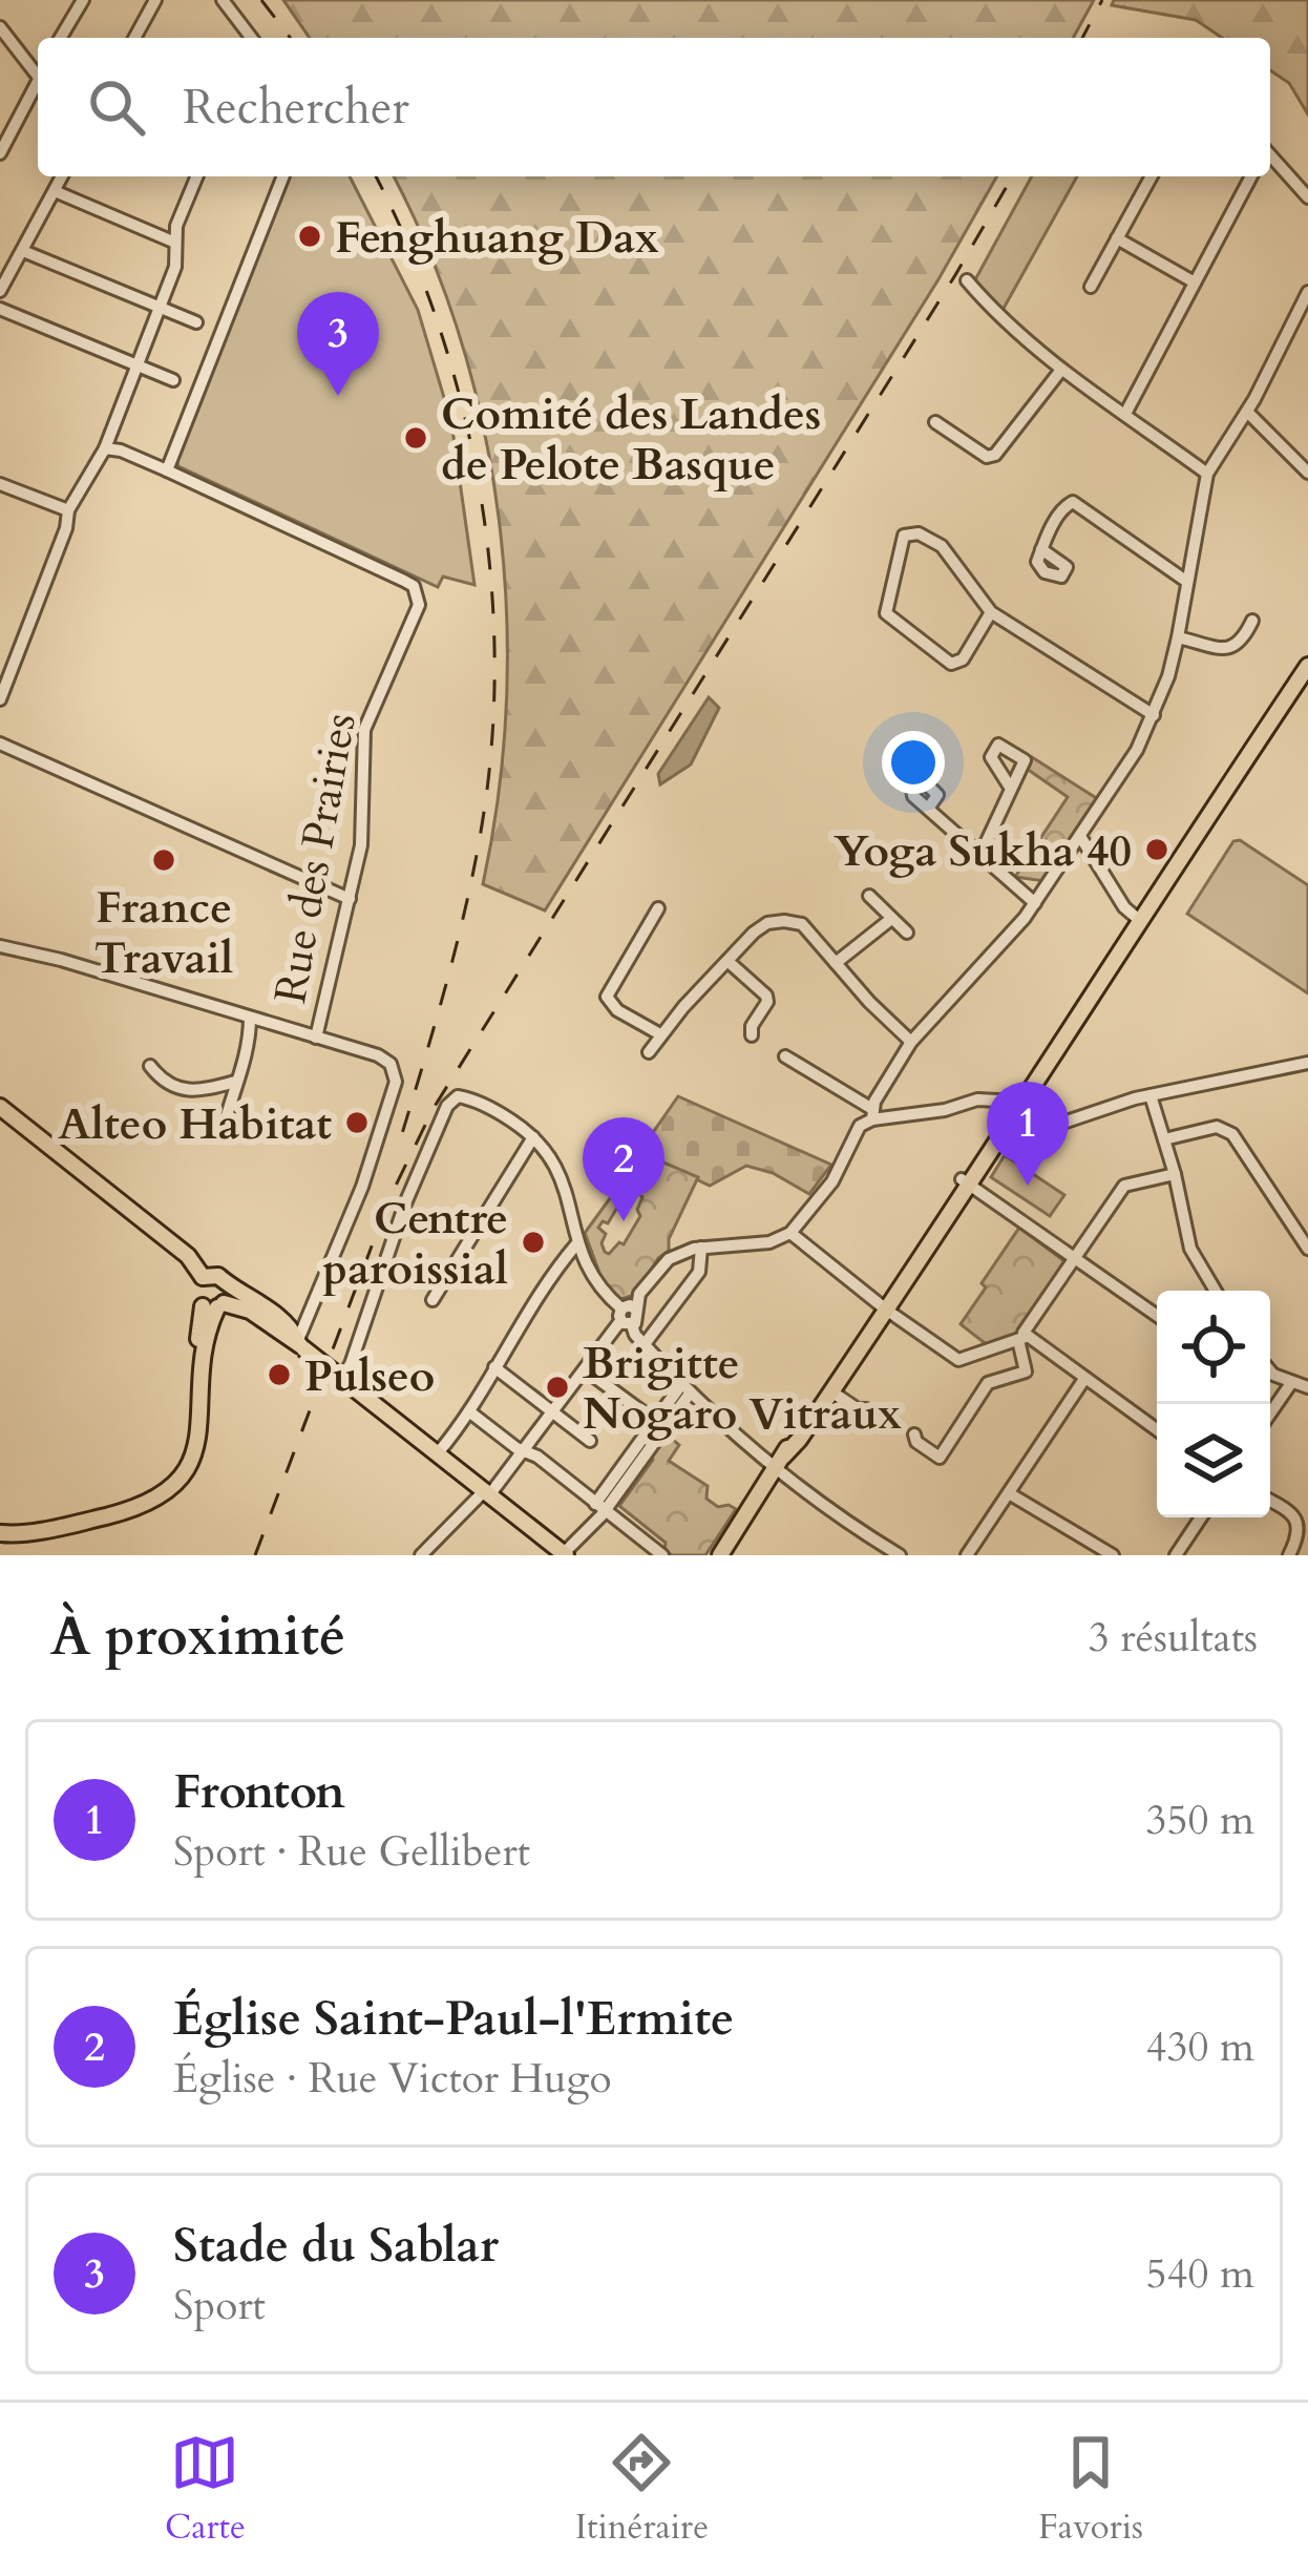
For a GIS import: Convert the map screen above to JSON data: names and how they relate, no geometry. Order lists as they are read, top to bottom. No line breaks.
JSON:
{"streets":{"street":["Rue des Prairies"]},"places":["Fenghuang Dax","Comité des Landes de Pelote Basque","Yoga Sukha 40","France Travail","Alteo Habitat","Centre paroissial","Pulseo","Brigitte Nogaro Vitraux"],"page":{"search":"Rechercher","pins":["3","1","2"],"heading":["À proximité","3 résultats"],"list":[{"mark":"1","name":"Fronton","note":"Sport · Rue Gellibert","value":"350 m"},{"mark":"2","name":"Église Saint-Paul-l'Ermite","note":"Église · Rue Victor Hugo","value":"430 m"},{"mark":"3","name":"Stade du Sablar","note":"Sport","value":"540 m"}],"nav":["Carte","Itinéraire","Favoris"]}}
